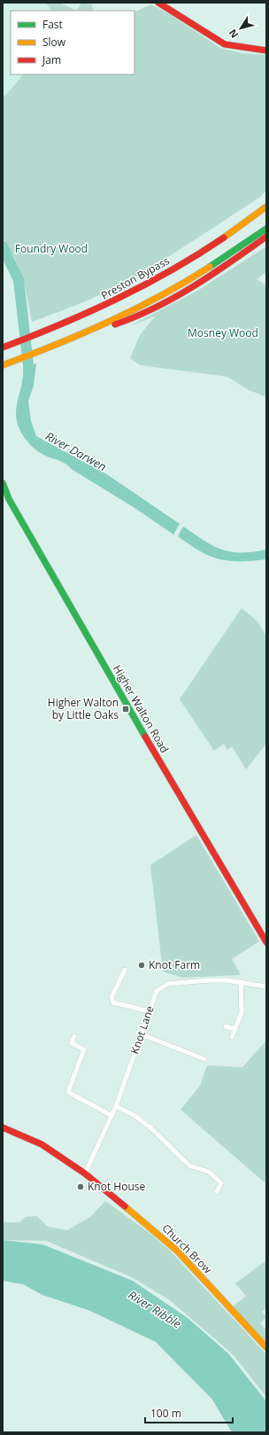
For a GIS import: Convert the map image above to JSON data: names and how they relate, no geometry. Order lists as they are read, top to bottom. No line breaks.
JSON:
{"streets":{"main road":["Preston Bypass","Higher Walton Road","Church Brow"],"street":["Knot Lane"]},"crossings":[["Knot Lane","Church Brow"]],"water":["River Darwen","River Ribble"],"parks":["Foundry Wood","Mosney Wood"],"places":{"transit":["Higher Walton by Little Oaks"],"other":["Knot Farm","Knot House"]},"legend":["Fast","Slow","Jam"],"scale_bar":"100 m","north":"bottom left"}
